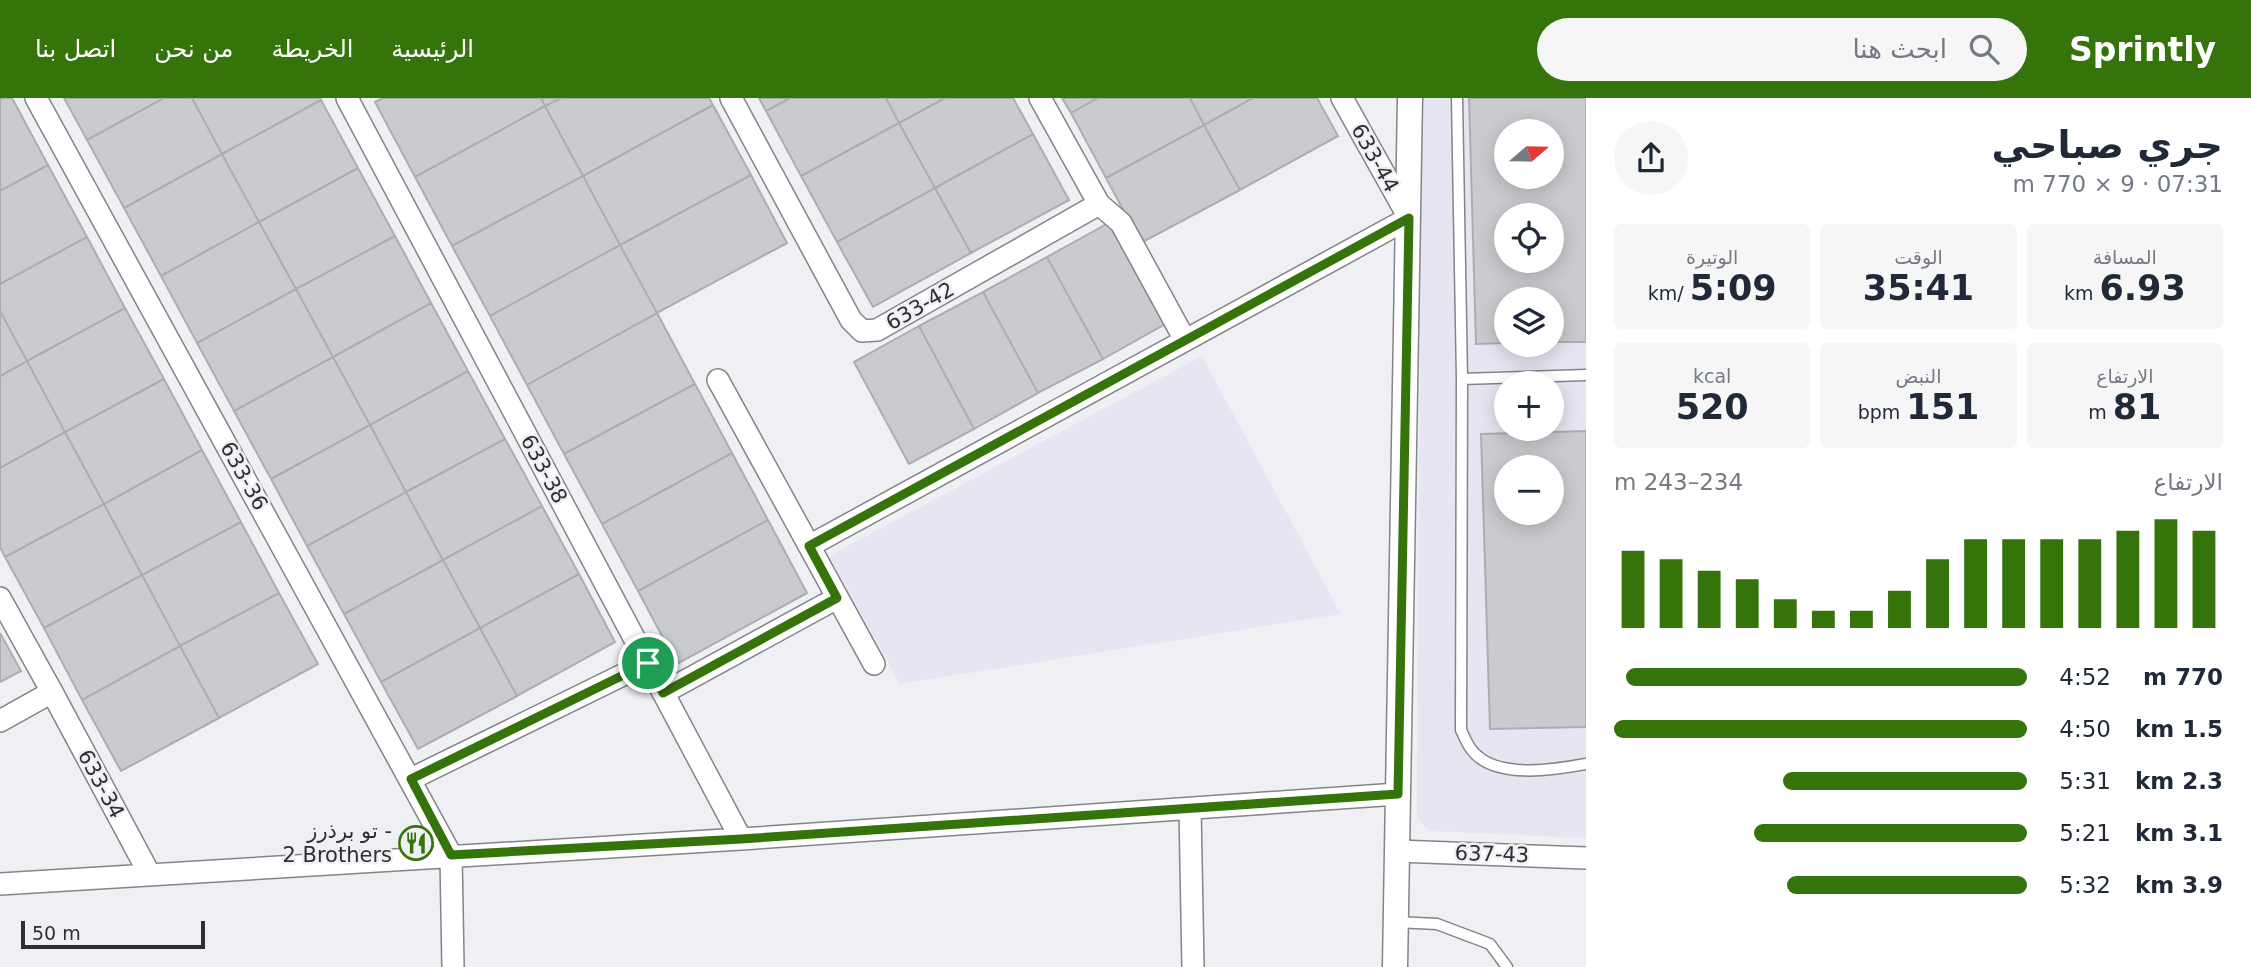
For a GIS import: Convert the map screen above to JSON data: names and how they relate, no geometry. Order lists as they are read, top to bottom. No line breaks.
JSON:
{"streets":{"street":["633-44","633-42","633-38","633-36","633-34","637-43"]},"places":{"restaurant":["تو برذرز - 2 Brothers"]},"scale_bar":"50 m","north":"right","page":{"header":"Sprintly","search":"ابحث هنا","nav":["الرئيسية","الخريطة","من نحن","اتصل بنا"],"heading":["جري صباحي","07:31 · 9 × 770 m"],"map_buttons":["+","−"],"stats":[["المسافة","6.93 km"],["الوقت","35:41"],["الوتيرة","5:09 /km"],["الارتفاع","81 m"],["النبض","151 bpm"],["kcal","520"]],"chart":["الارتفاع","234–243 m"],"list":[{"name":"770 m","note":"4:52"},{"name":"1.5 km","note":"4:50"},{"name":"2.3 km","note":"5:31"},{"name":"3.1 km","note":"5:21"},{"name":"3.9 km","note":"5:32"}],"scale":"50 m"}}
